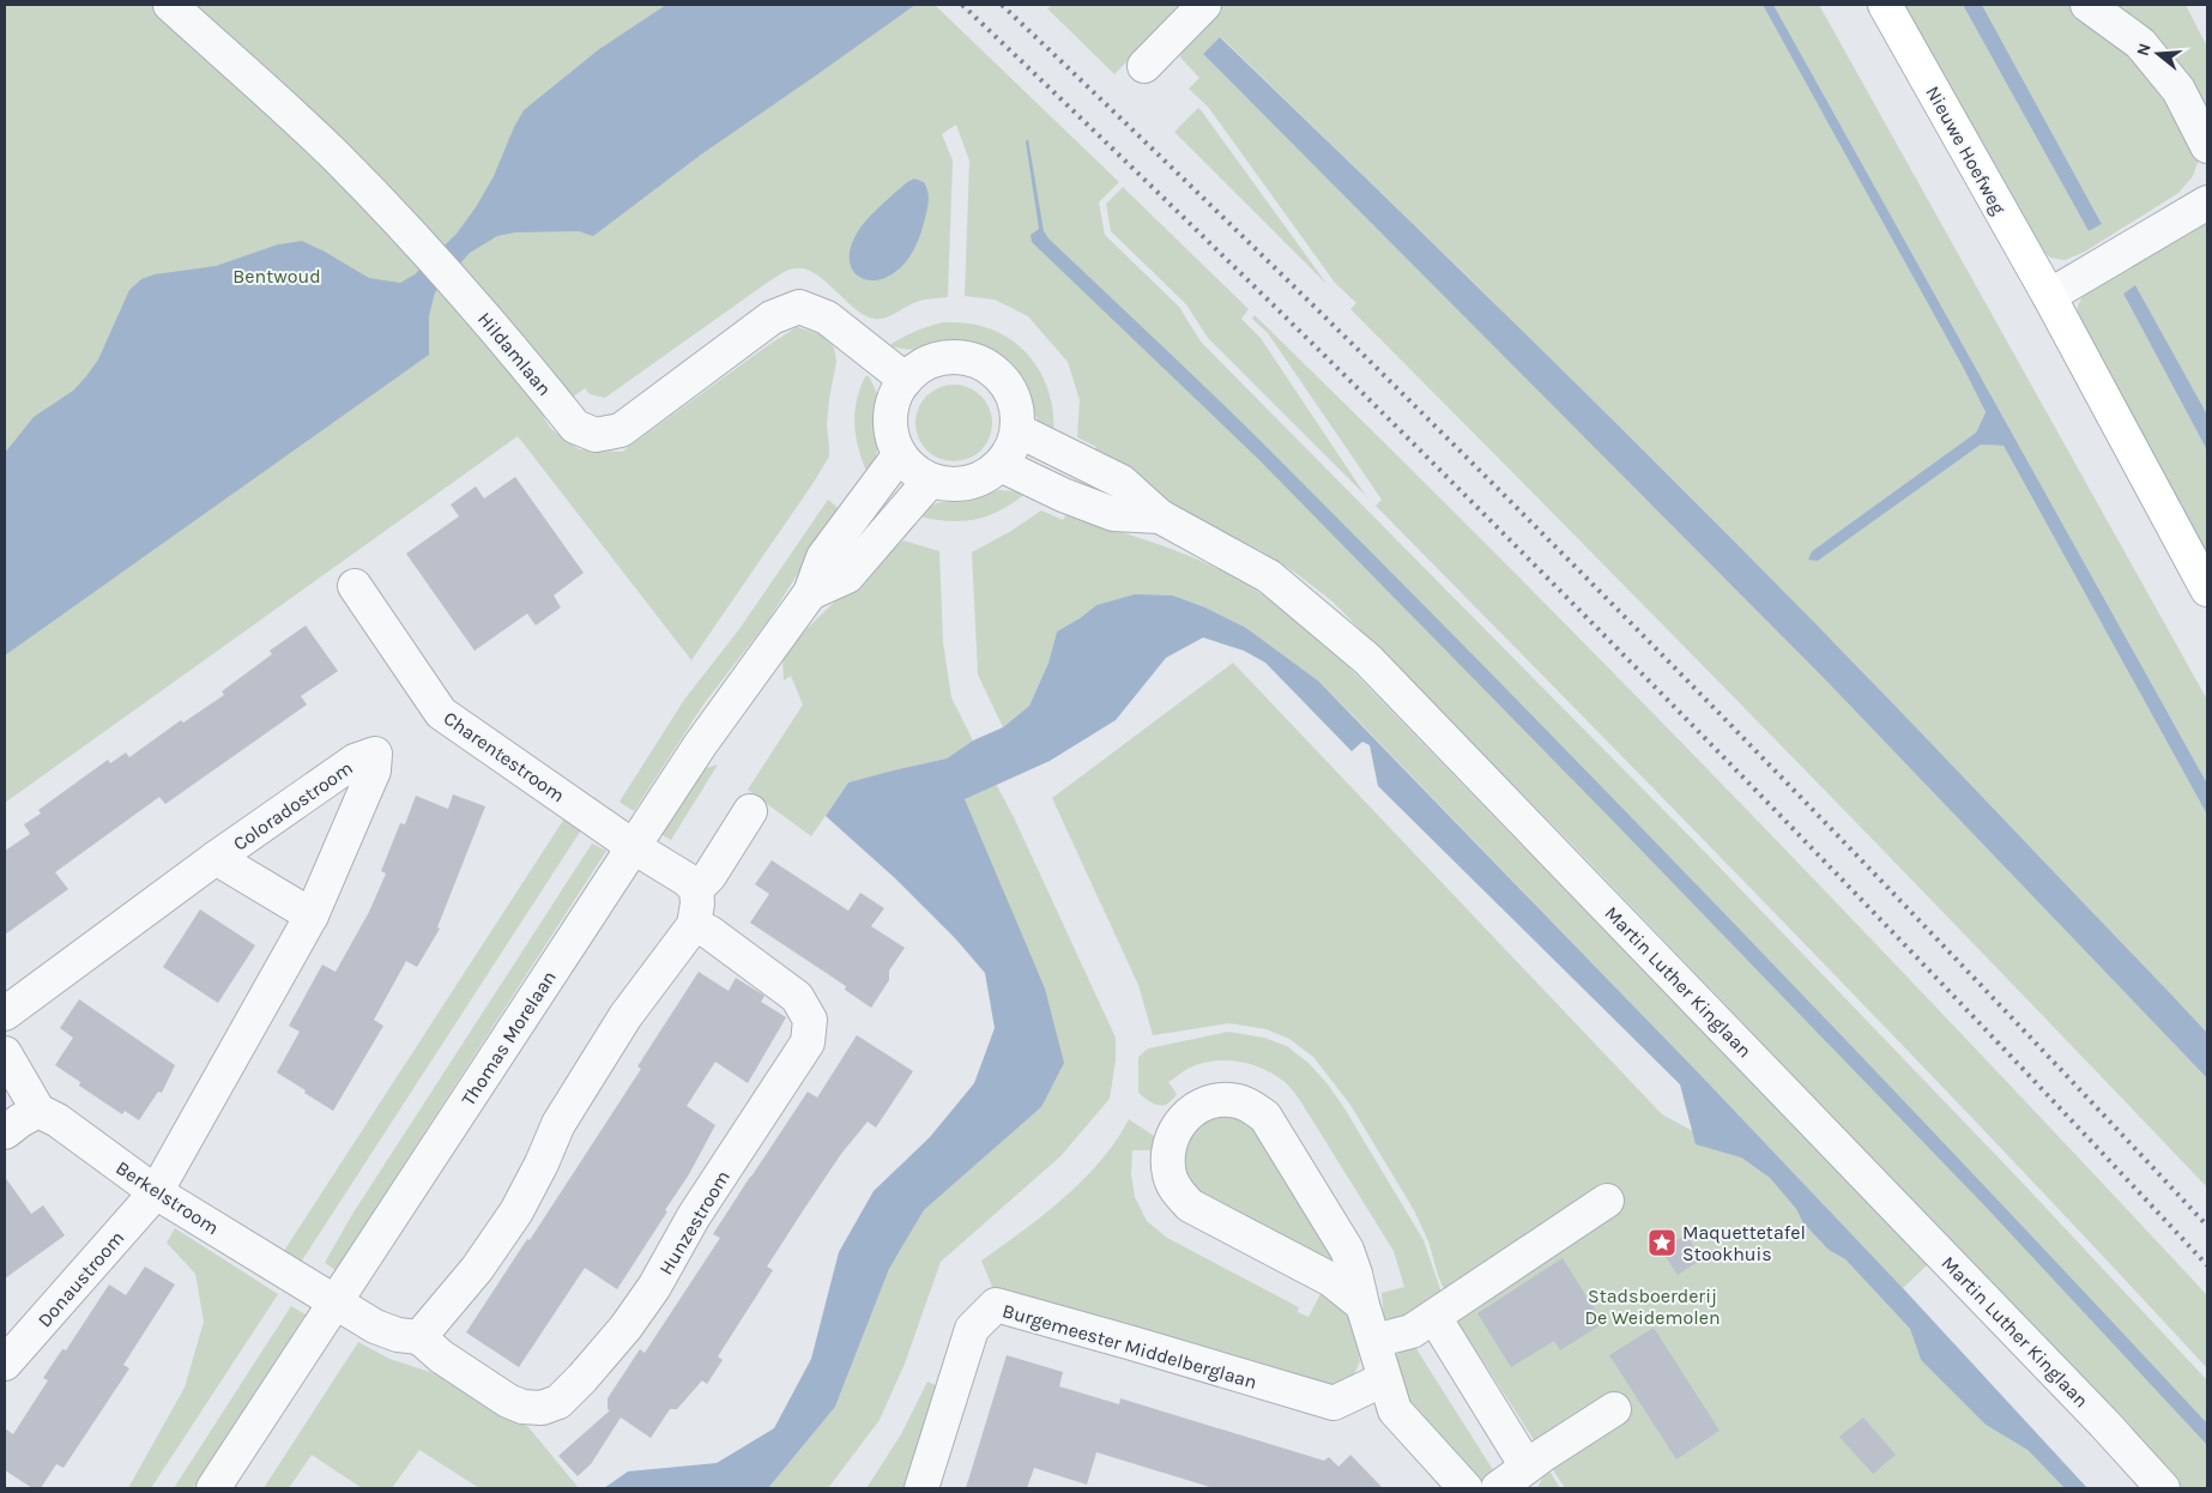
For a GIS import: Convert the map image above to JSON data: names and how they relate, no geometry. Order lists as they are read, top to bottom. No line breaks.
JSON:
{"streets":{"main road":["Nieuwe Hoefweg"],"street":["Hildamlaan","Charentestroom","Coloradostroom","Martin Luther Kinglaan","Thomas Morelaan","Berkelstroom","Hunzestroom","Donaustroom","Burgemeester Middelberglaan"]},"crossings":[["Hildamlaan","Martin Luther Kinglaan"],["Hildamlaan","Thomas Morelaan"],["Charentestroom","Thomas Morelaan"],["Coloradostroom","Berkelstroom"],["Coloradostroom","Donaustroom"],["Martin Luther Kinglaan","Thomas Morelaan"],["Thomas Morelaan","Berkelstroom"],["Berkelstroom","Donaustroom"]],"parks":["Bentwoud","Stadsboerderij De Weidemolen"],"places":{"place":["Maquettetafel Stookhuis"]},"north":"left"}
